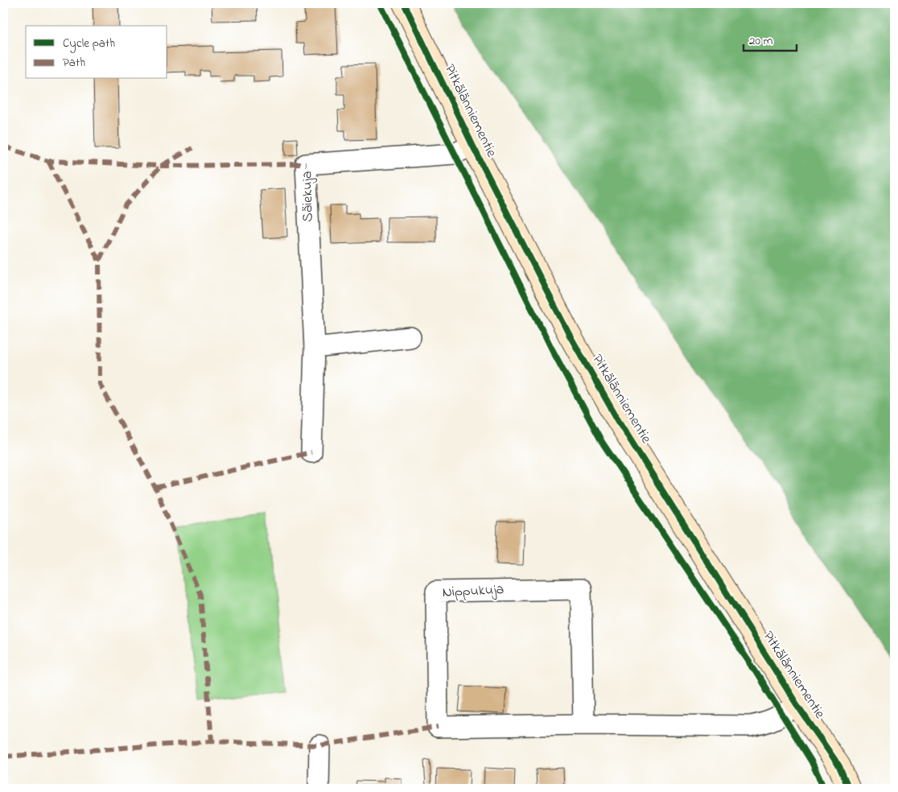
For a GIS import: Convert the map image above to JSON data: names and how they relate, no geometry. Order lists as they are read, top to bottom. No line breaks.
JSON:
{"streets":{"street":["Pitkälänniementie","Säiekuja","Nippukuja"]},"crossings":[["Pitkälänniementie","Säiekuja"],["Pitkälänniementie","Nippukuja"]],"legend":["Cycle path","Path"],"scale_bar":"20 m"}
